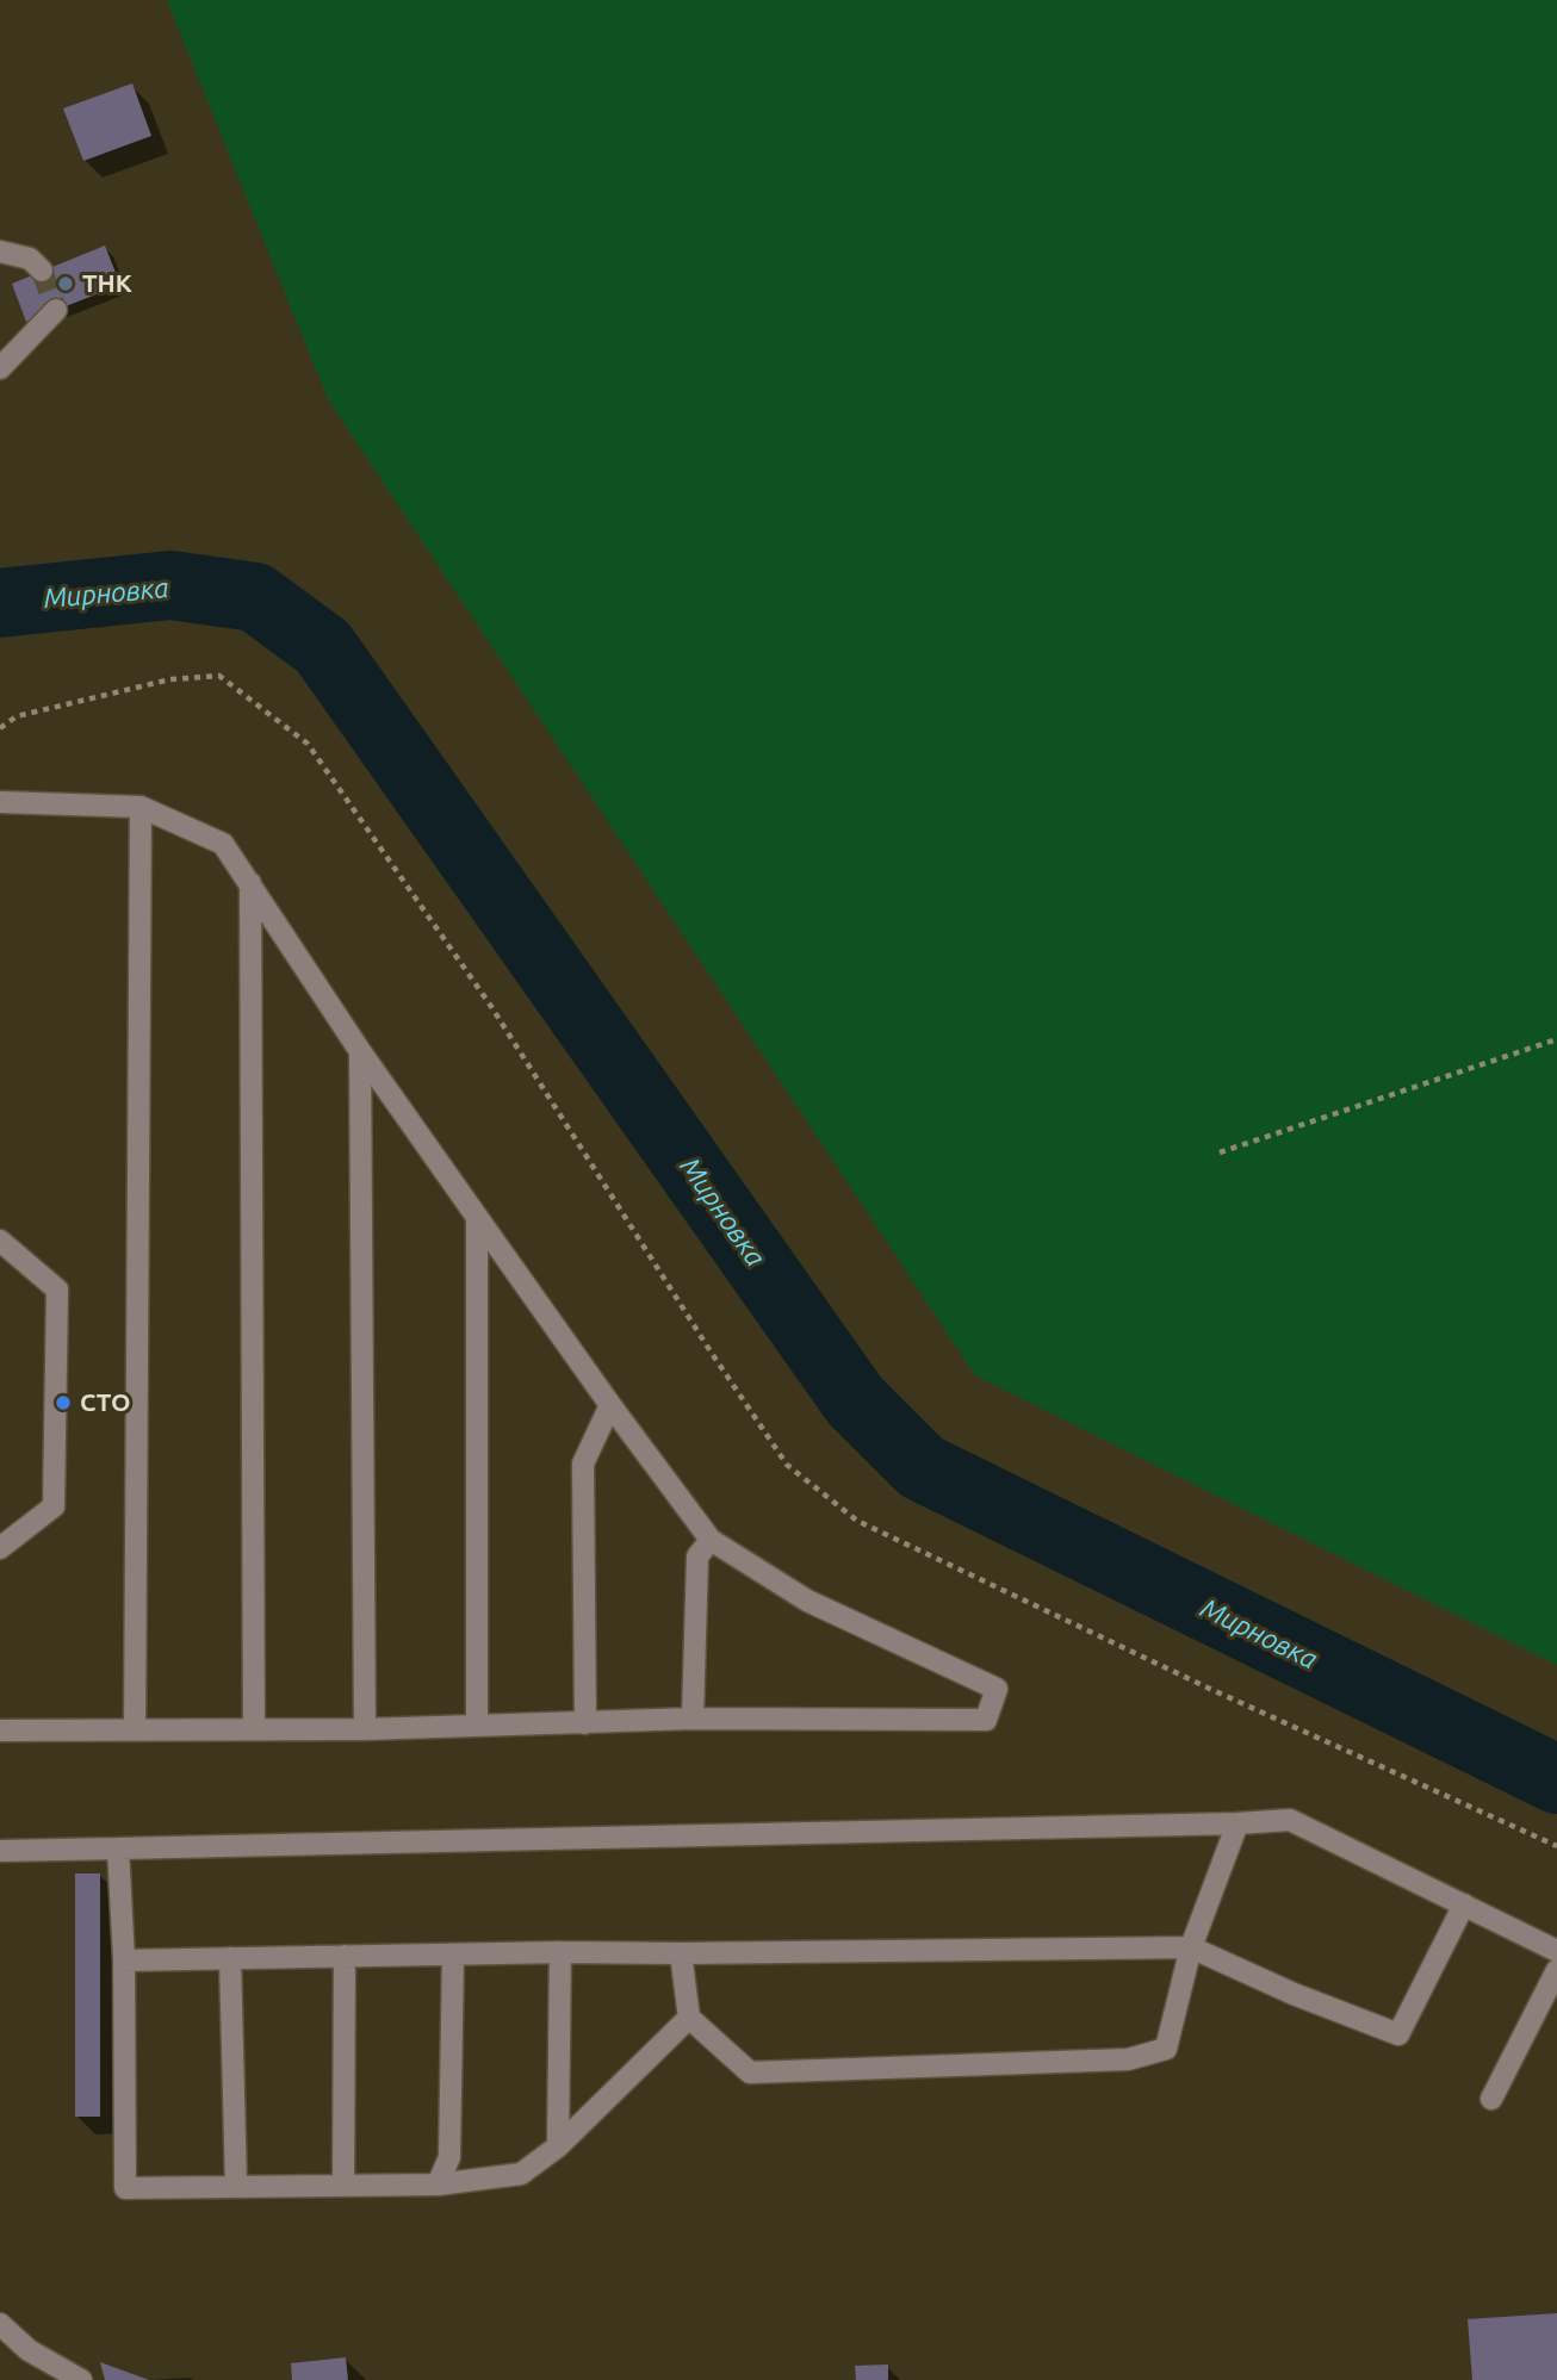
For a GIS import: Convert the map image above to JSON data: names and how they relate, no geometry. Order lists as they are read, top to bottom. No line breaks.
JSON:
{"water":["Мирновка"],"places":["ТНК","СТО"]}
